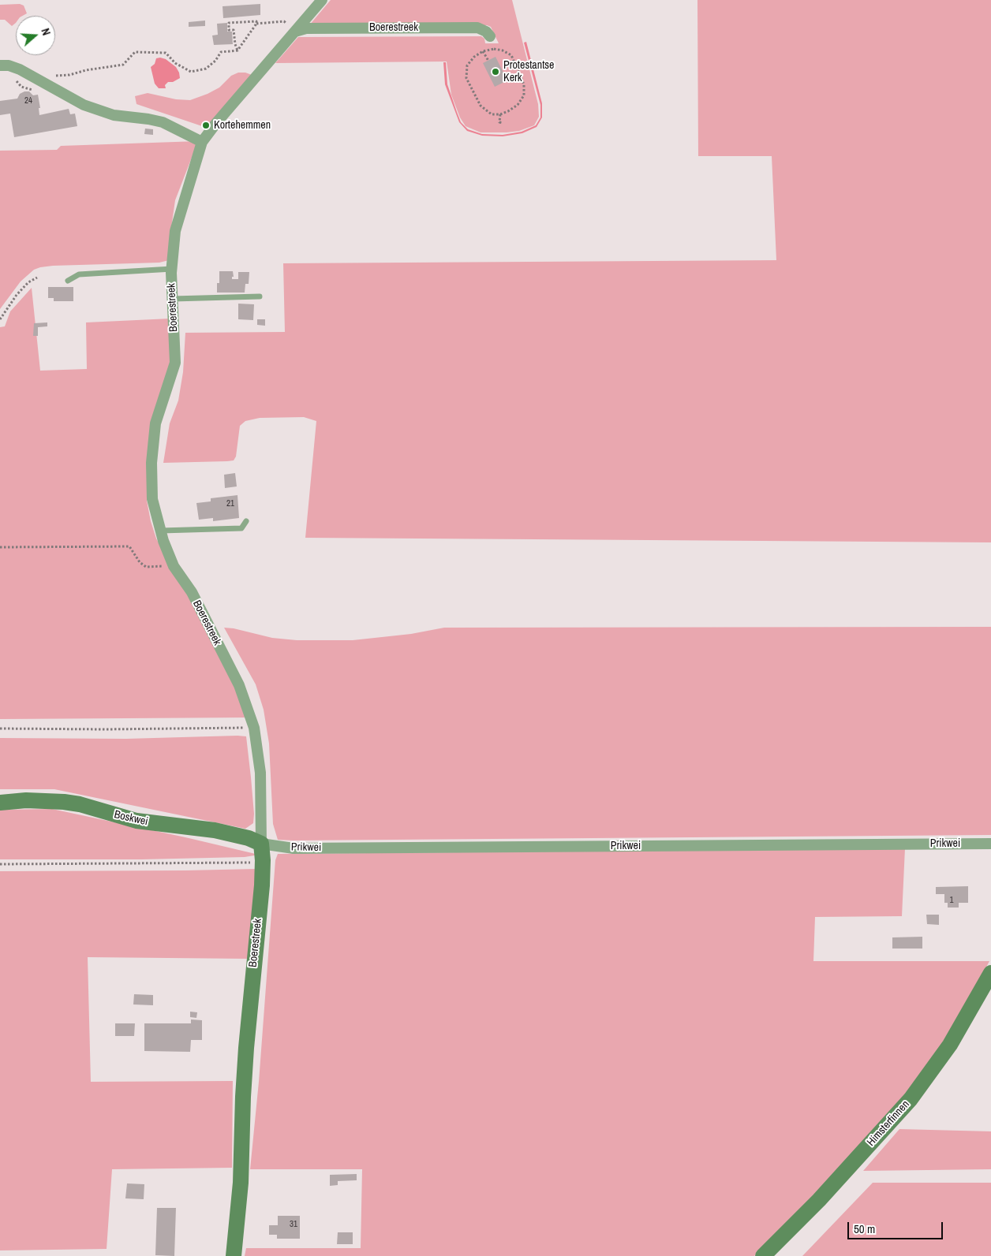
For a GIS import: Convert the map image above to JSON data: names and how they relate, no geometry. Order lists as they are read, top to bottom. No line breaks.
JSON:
{"streets":{"street":["Boerestreek","Boskwei","Prikwei","Himsterfinnen"]},"crossings":[["Boerestreek","Boskwei"],["Boerestreek","Prikwei"],["Boskwei","Prikwei"]],"places":["Protestantse Kerk","Kortehemmen"],"house_numbers":["24","21","1","31"],"scale_bar":"50 m","north":"right"}
